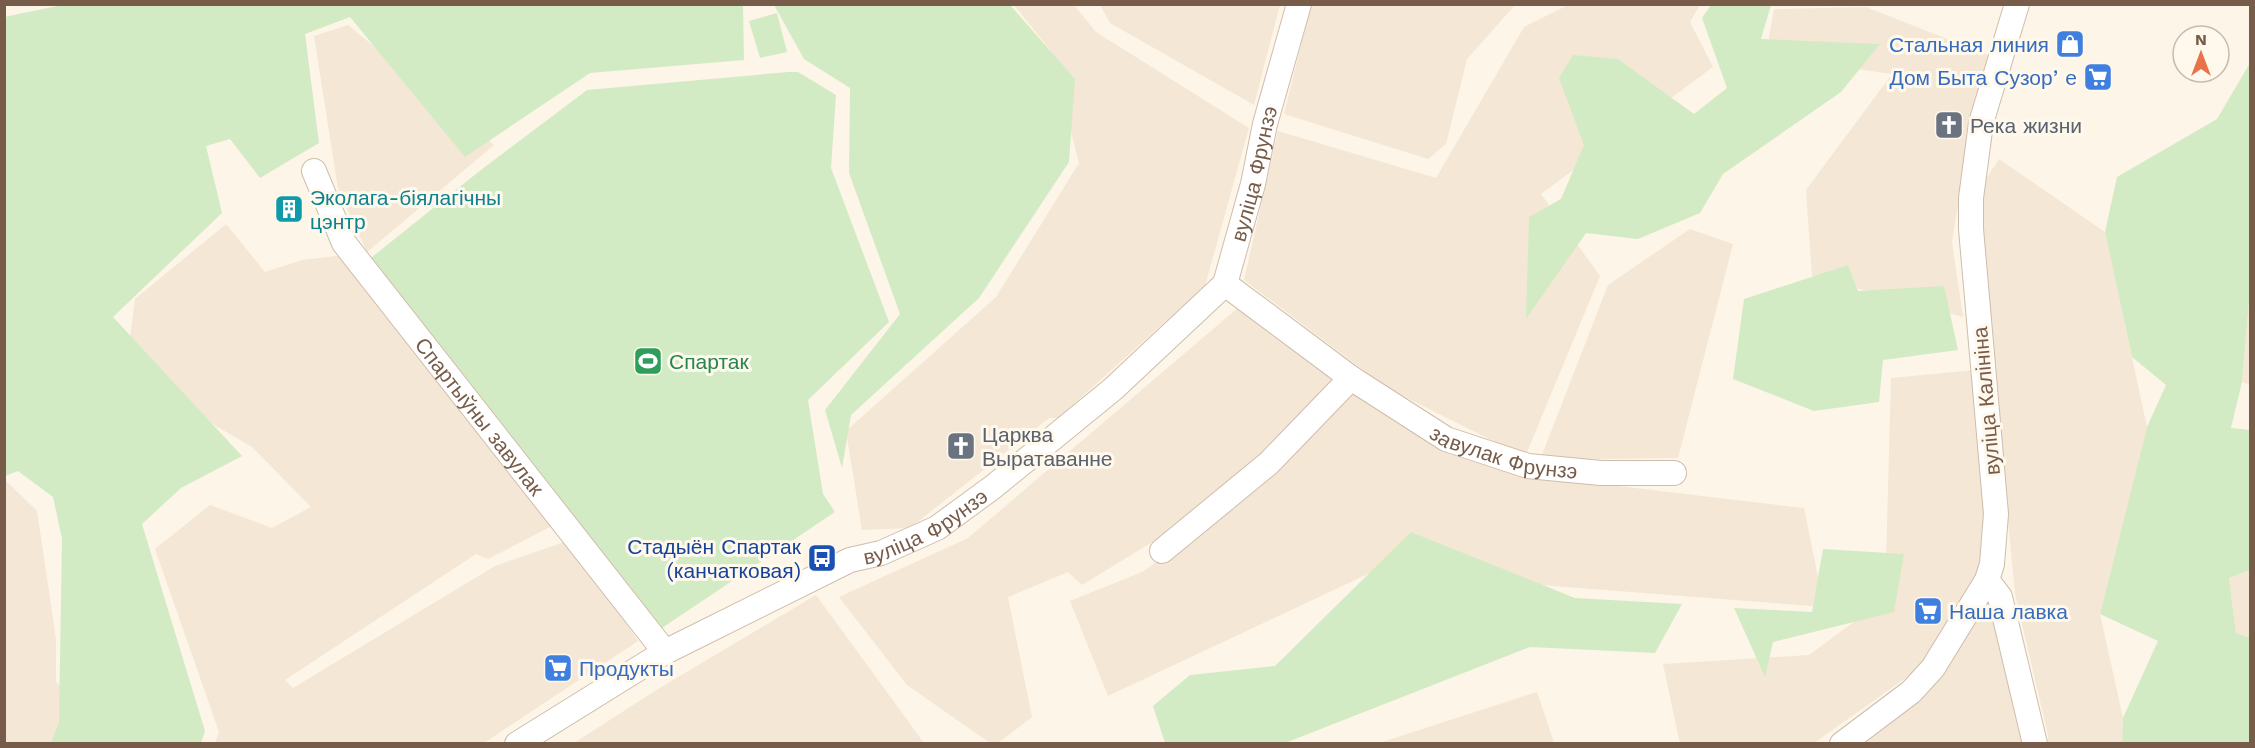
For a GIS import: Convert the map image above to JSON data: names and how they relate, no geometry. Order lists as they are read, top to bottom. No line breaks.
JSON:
{"streets":{"street":["вуліца Фрунзэ","вуліца Калініна","Спартыўны завулак","завулак Фрунзэ"]},"crossings":[["вуліца Фрунзэ","Спартыўны завулак"],["вуліца Фрунзэ","завулак Фрунзэ"]],"places":{"shop":["Стальная линия"],"supermarket":["Дом Быта Сузорʼе","Наша лавка","Продукты"],"church":["Река жизни","Царква Выратаванне"],"building":["Эколага-біялагічны цэнтр"],"sports":["Спартак"],"bus stop":["Стадыён Спартак (канчатковая)"]},"north":"top"}
